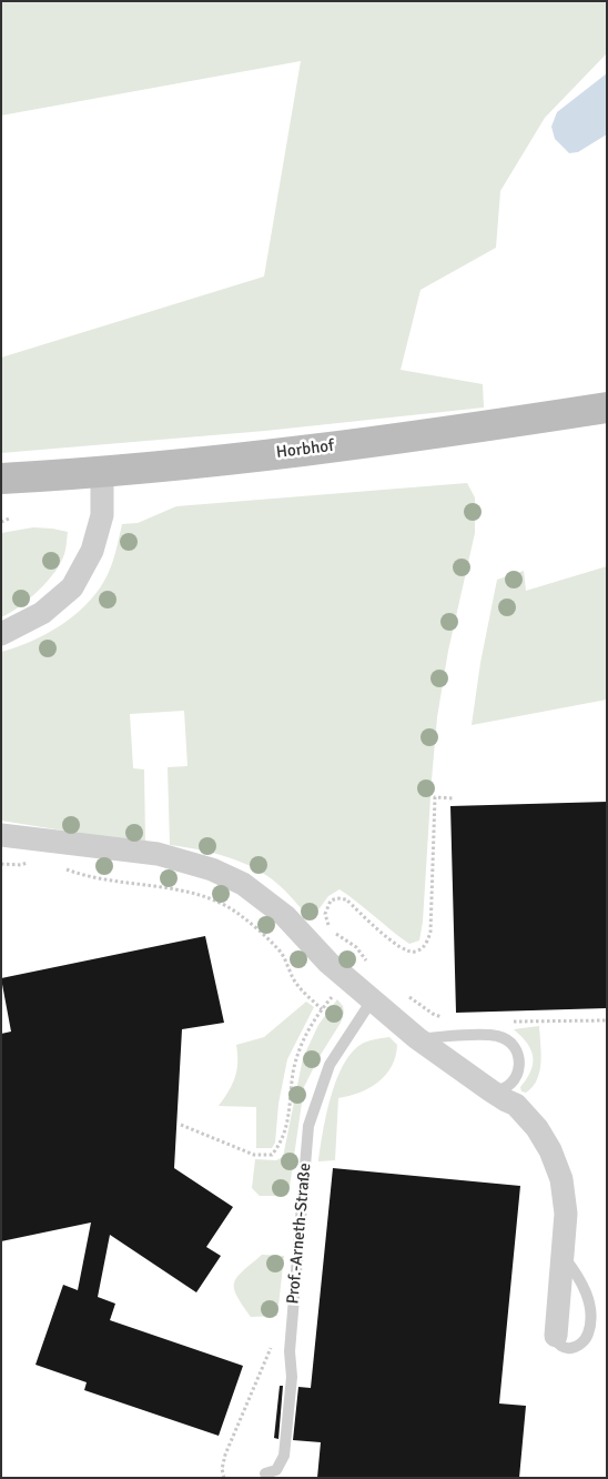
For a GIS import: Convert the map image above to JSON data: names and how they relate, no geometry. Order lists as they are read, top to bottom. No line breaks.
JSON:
{"streets":{"main road":["Horbhof"],"lane":["Prof.-Arneth-Straße"]}}
